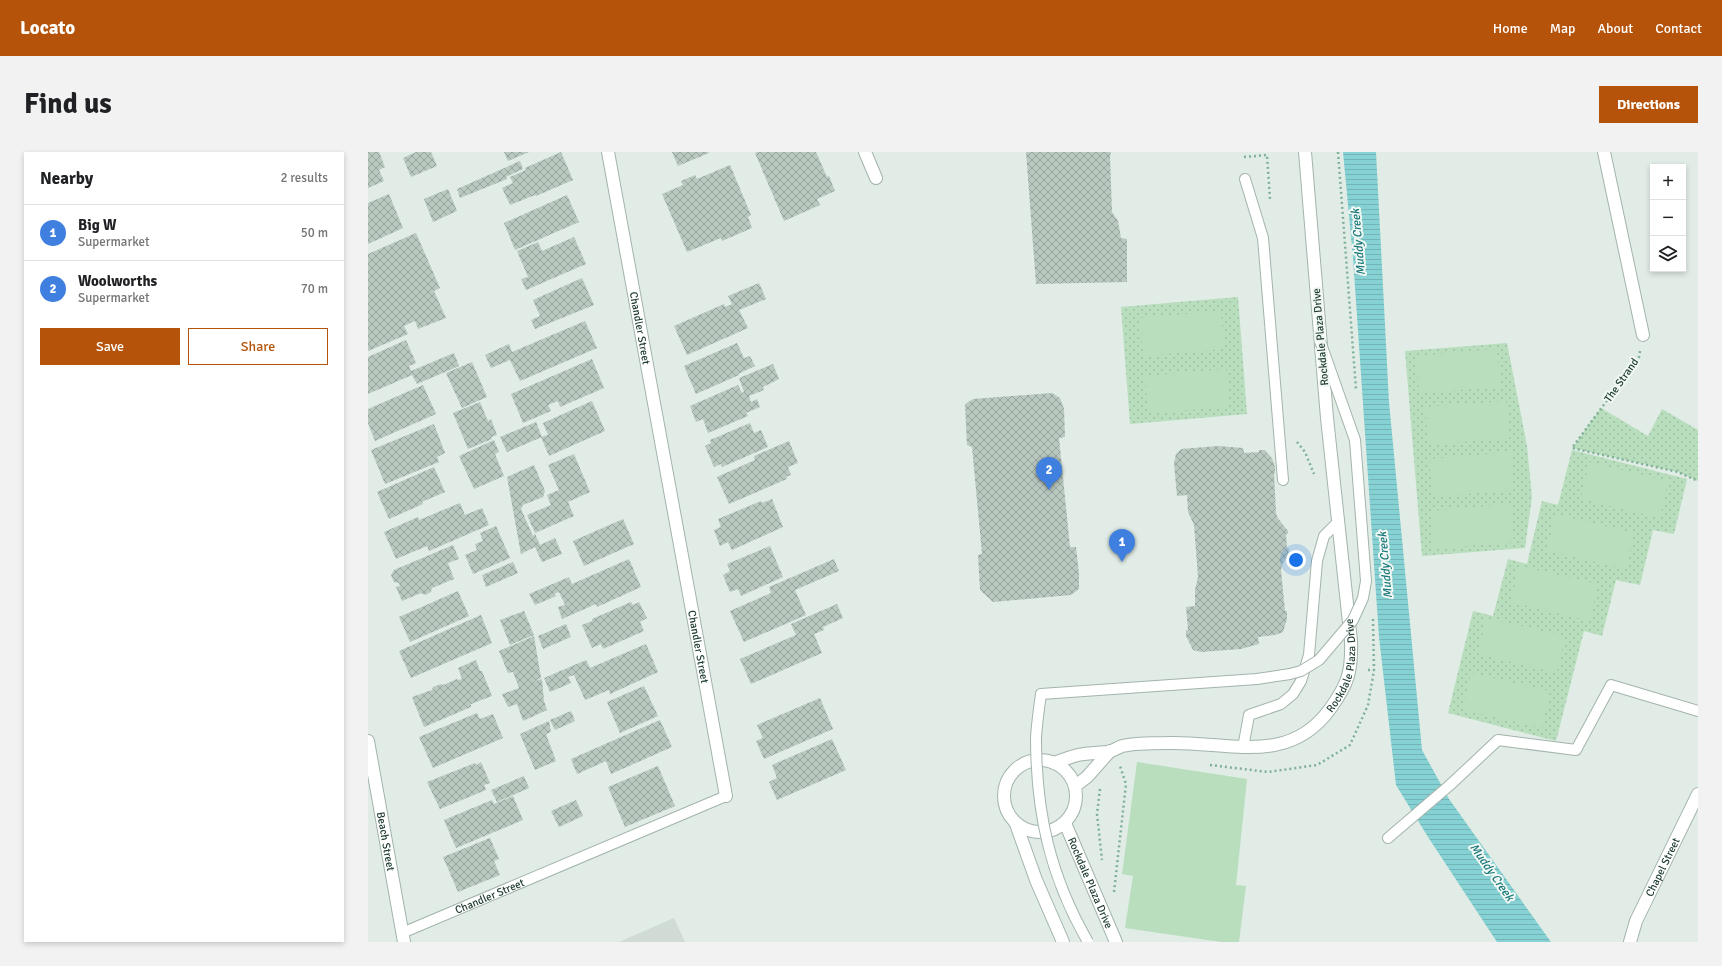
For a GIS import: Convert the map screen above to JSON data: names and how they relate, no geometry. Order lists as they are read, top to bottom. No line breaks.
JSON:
{"streets":{"street":["Chandler Street","Rockdale Plaza Drive","Beach Street","Chapel Street"],"path":["The Strand"]},"crossings":[["Chandler Street","Beach Street"]],"water":["Muddy Creek"],"page":{"header":"Locato","nav":["Home","Map","About","Contact"],"buttons":["Directions",["Save","Share"]],"title":"Find us","heading":["Nearby","2 results"],"map_buttons":["+","−"],"list":[{"mark":"1","name":"Big W","note":"Supermarket","value":"50 m"},{"mark":"2","name":"Woolworths","note":"Supermarket","value":"70 m"}],"pins":["2","1"]}}
